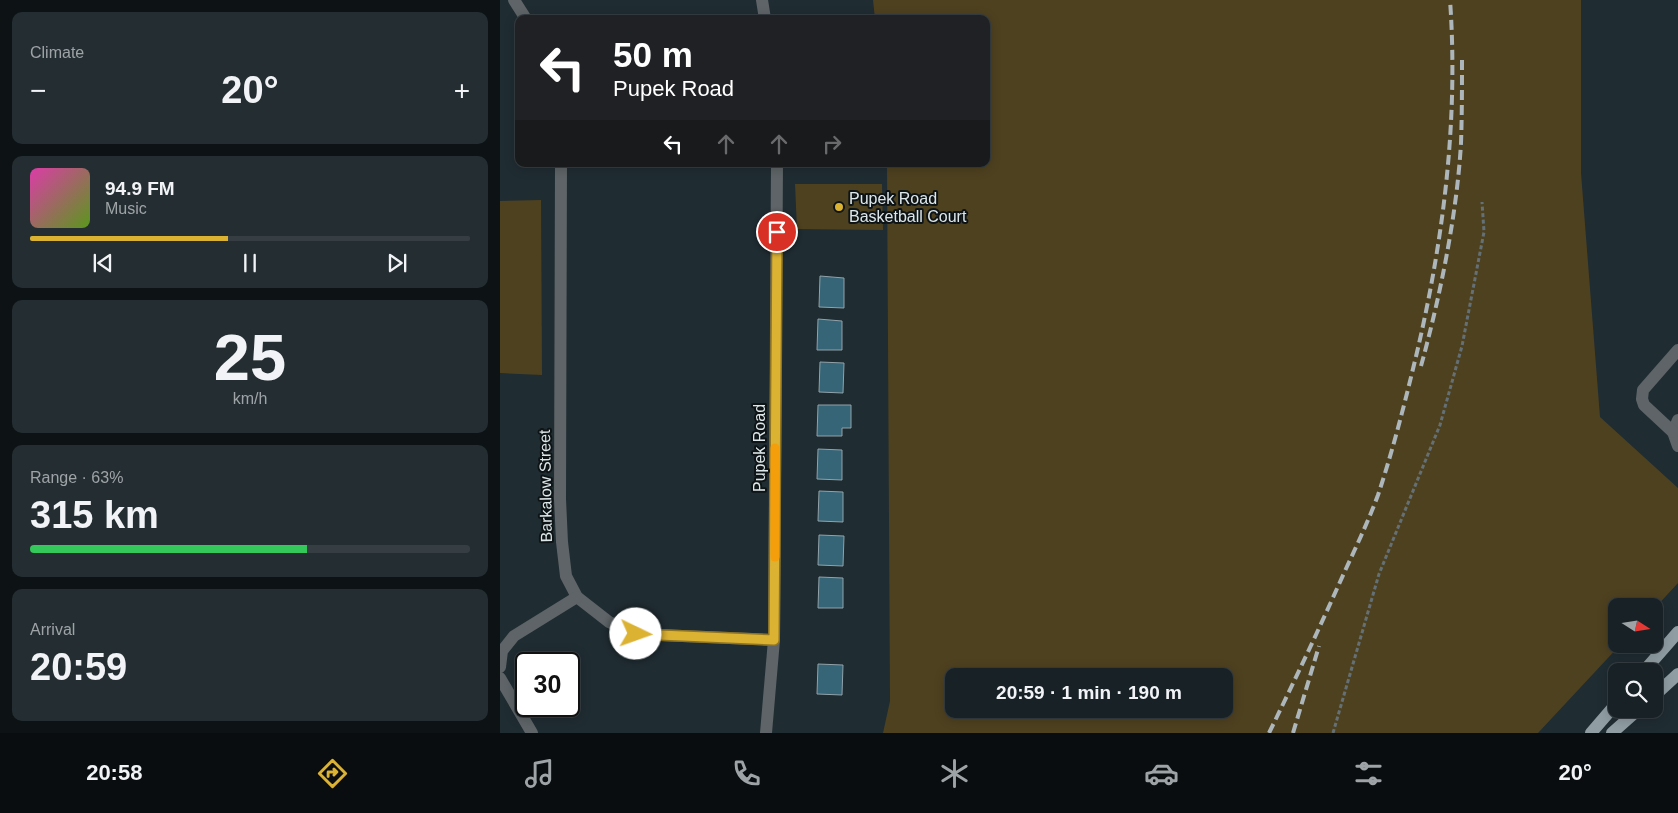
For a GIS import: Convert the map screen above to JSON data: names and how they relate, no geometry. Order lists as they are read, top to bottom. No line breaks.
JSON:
{"streets":{"street":["Pupek Road","Barkalow Street"]},"crossings":[["Pupek Road","Barkalow Street"]],"places":["Pupek Road Basketball Court"],"north":"right","page":{"tile":["Climate",["25","km/h"],["Range · 63%","315 km"],["Arrival","20:59"]],"turn":["50 m","Pupek Road"],"heat":["−","20°","+"],"song":["94.9 FM","Music"],"limit":"30","trip":"20:59 · 1 min · 190 m","tabs":["20:58","20°"]}}
